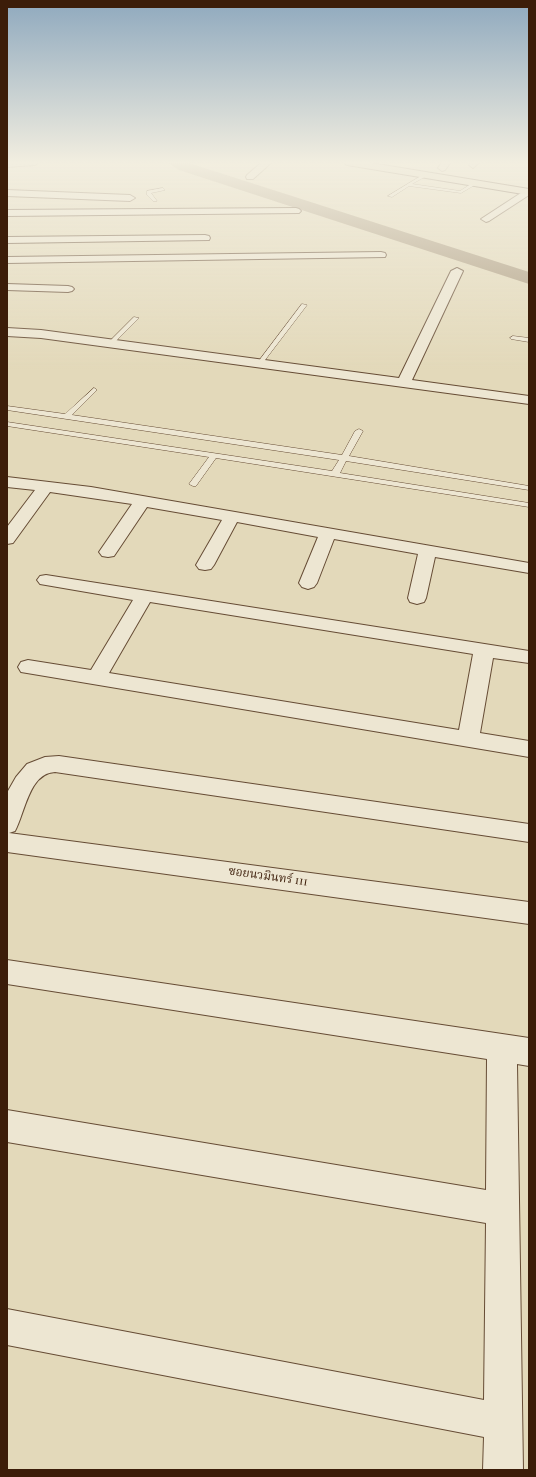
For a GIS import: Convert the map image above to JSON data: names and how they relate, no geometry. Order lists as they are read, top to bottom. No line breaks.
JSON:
{"streets":{"street":["ซอยนวมินทร์ 111"]}}
